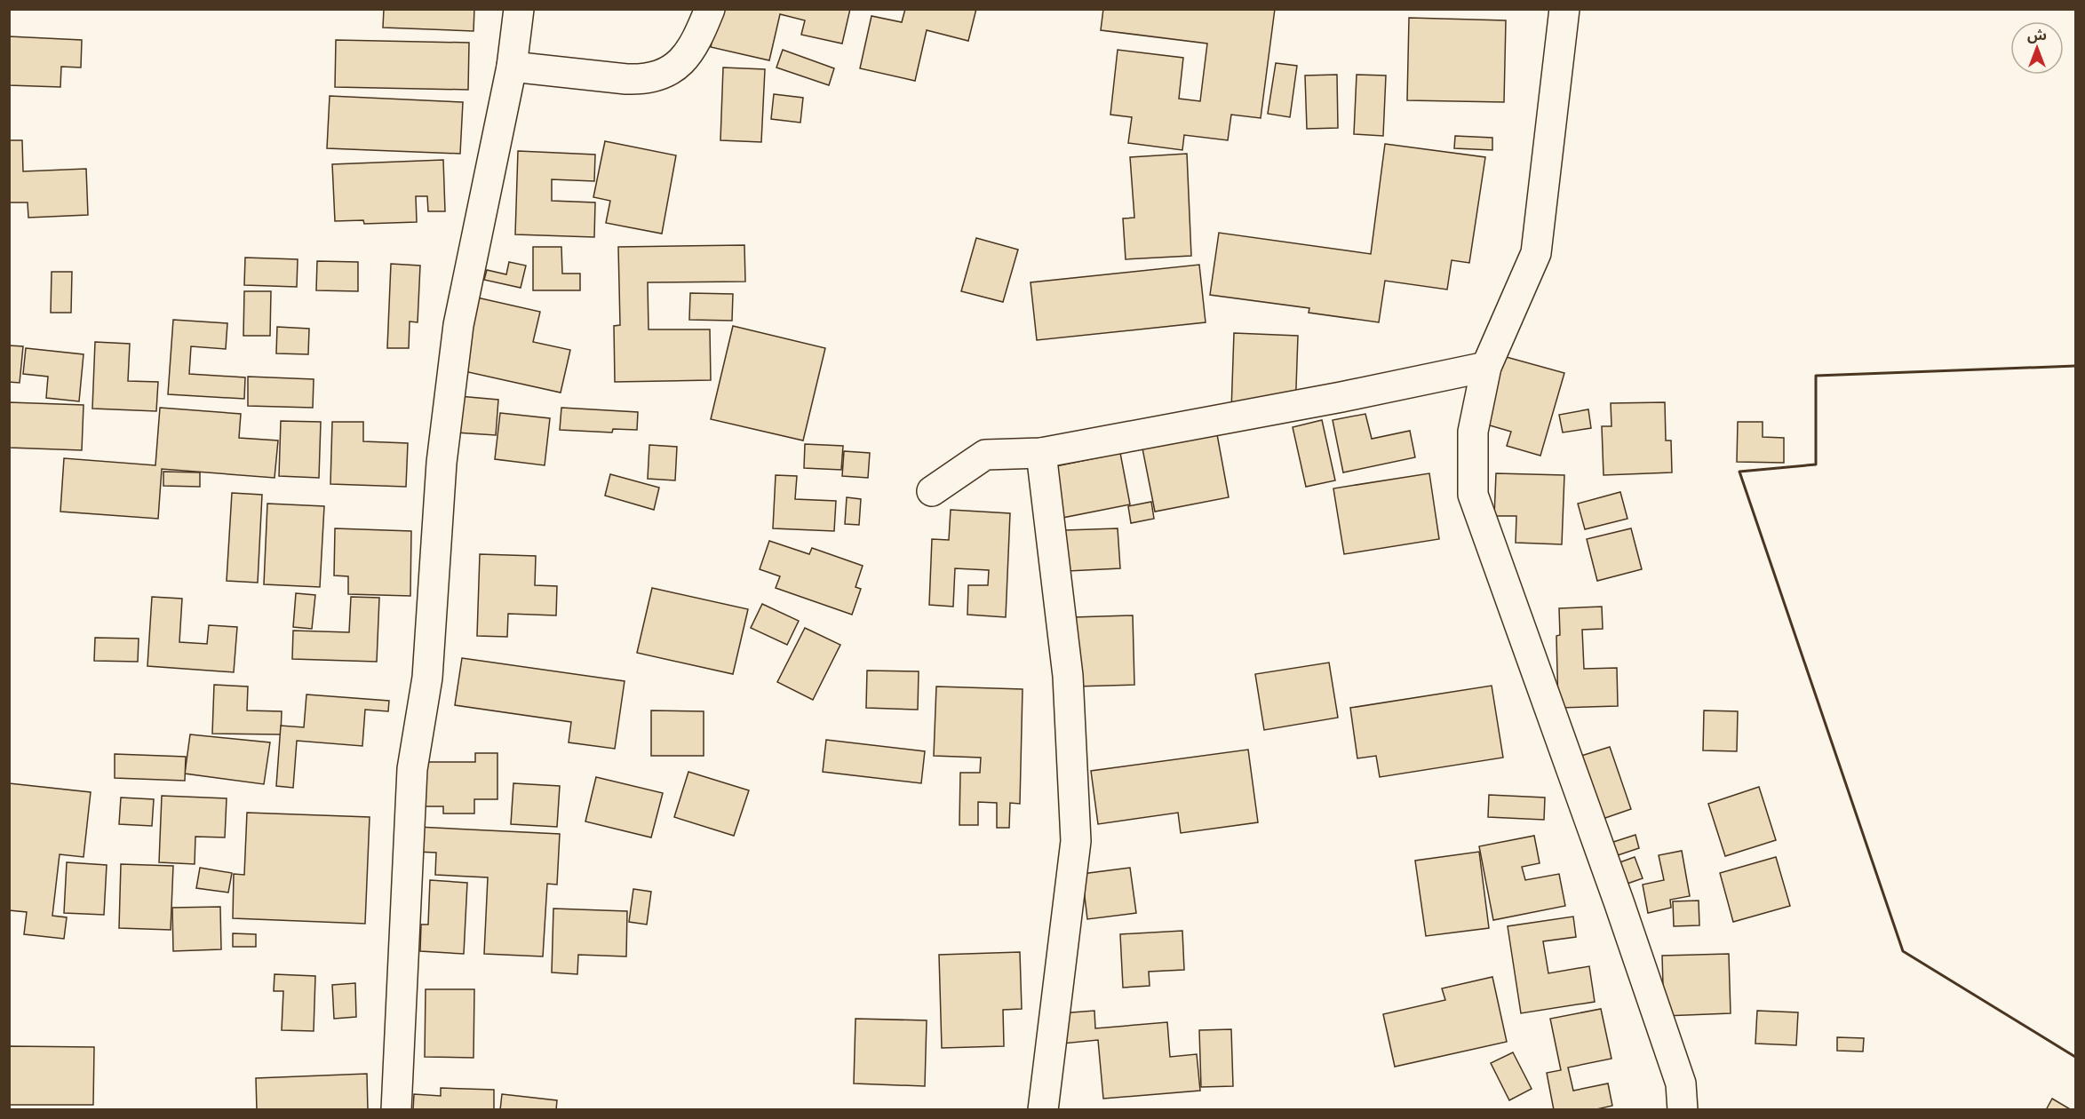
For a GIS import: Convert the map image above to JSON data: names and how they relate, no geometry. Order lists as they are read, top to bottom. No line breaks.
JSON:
{"north":"top"}
